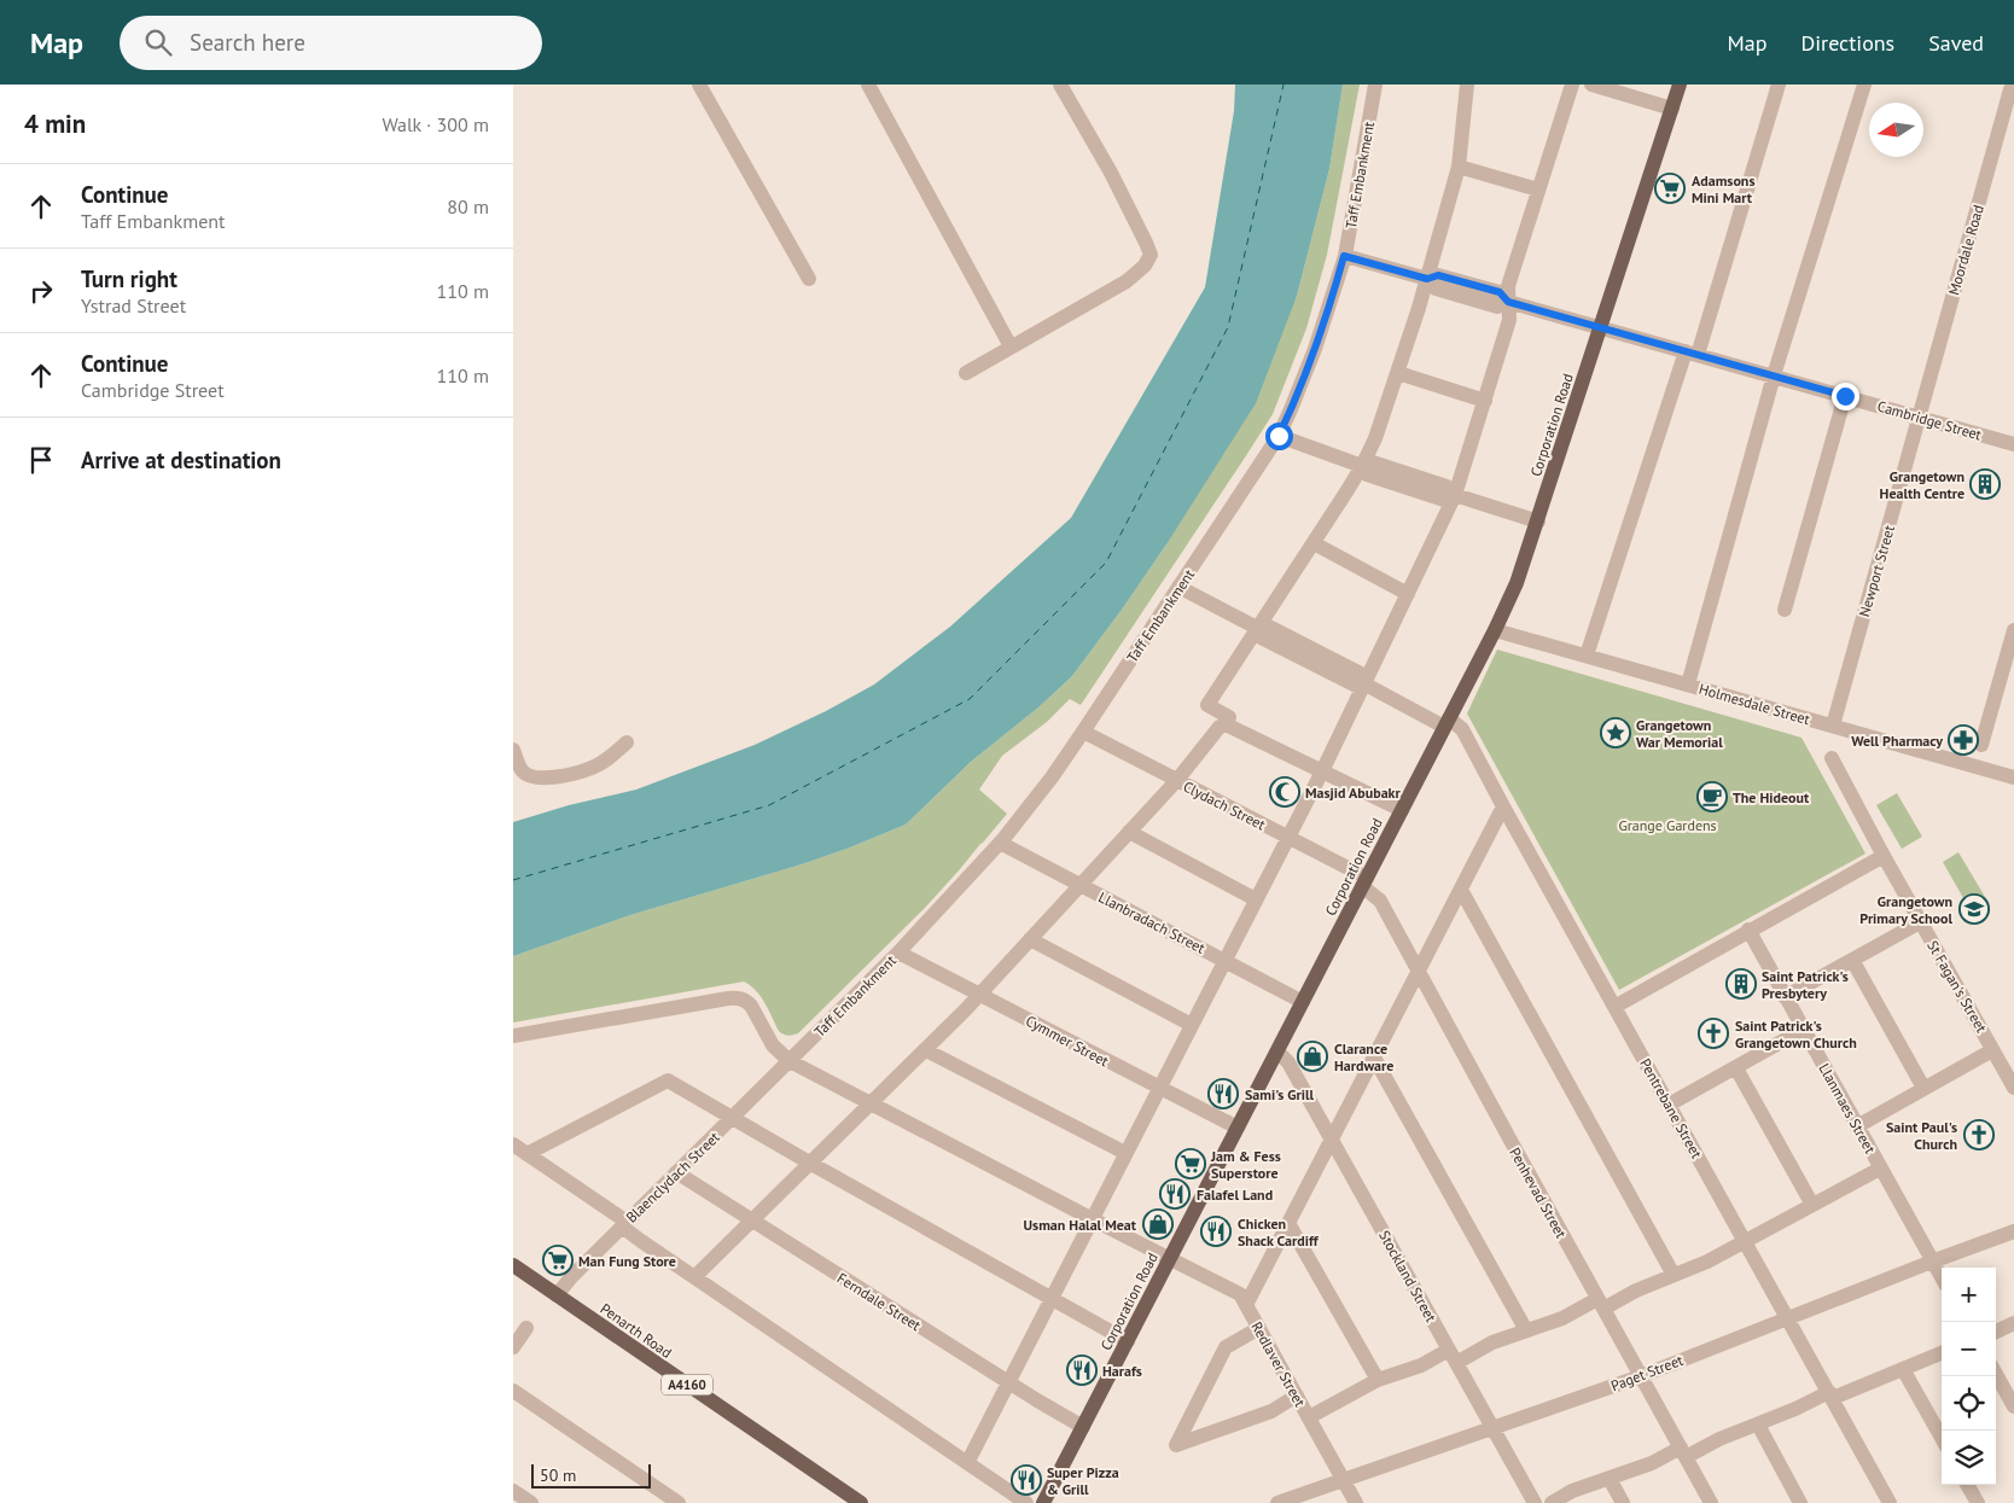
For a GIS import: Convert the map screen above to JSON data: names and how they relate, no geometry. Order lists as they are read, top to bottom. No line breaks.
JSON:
{"streets":{"main road":["Corporation Road","Penarth Road","A4160"],"street":["Taff Embankment","Moordale Road","Cambridge Street","Newport Street","Holmesdale Street","Clydach Street","Llanbradach Street","St Fagan's Street","Cymmer Street","Pentrebane Street","Llanmaes Street","Blaenclydach Street","Penhevad Street","Stockland Street","Ferndale Street","Redlaver Street","Paget Street"]},"crossings":[["Taff Embankment","Cambridge Street"],["Taff Embankment","Clydach Street"],["Taff Embankment","Llanbradach Street"],["Taff Embankment","Cymmer Street"],["Taff Embankment","Blaenclydach Street"],["Taff Embankment","Redlaver Street"],["Moordale Road","Cambridge Street"],["Moordale Road","Newport Street"],["Cambridge Street","Corporation Road"],["Cambridge Street","Newport Street"],["Corporation Road","Holmesdale Street"],["Corporation Road","Clydach Street"],["Corporation Road","Llanbradach Street"],["Corporation Road","Cymmer Street"],["Corporation Road","Pentrebane Street"],["Corporation Road","Penhevad Street"],["Corporation Road","Stockland Street"],["Corporation Road","Ferndale Street"],["Corporation Road","Redlaver Street"],["Newport Street","Holmesdale Street"],["Clydach Street","Penhevad Street"],["Pentrebane Street","Paget Street"],["Llanmaes Street","Paget Street"],["Blaenclydach Street","Ferndale Street"],["Blaenclydach Street","Penarth Road"],["Blaenclydach Street","Redlaver Street"],["Penhevad Street","Paget Street"],["Stockland Street","Paget Street"],["Redlaver Street","Paget Street"]],"parks":["Grange Gardens"],"places":{"supermarket":["Adamsons Mini Mart","Jam & Fess Superstore","Man Fung Store"],"building":["Grangetown Health Centre","Saint Patrick's Presbytery"],"place":["Grangetown War Memorial"],"pharmacy":["Well Pharmacy"],"mosque":["Masjid Abubakr"],"cafe":["The Hideout"],"school or university":["Grangetown Primary School"],"church":["Saint Patrick's Grangetown Church","Saint Paul's Church"],"shop":["Clarance Hardware","Usman Halal Meat"],"restaurant":["Sami's Grill","Falafel Land","Chicken Shack Cardiff","Harafs","Super Pizza & Grill"]},"scale_bar":"50 m","north":"left","page":{"header":"Map","search":"Search here","nav":["Map","Directions","Saved"],"heading":["4 min","Walk · 300 m"],"list":[["Continue","Taff Embankment","80 m"],["Turn right","Ystrad Street","110 m"],["Continue","Cambridge Street","110 m"],"Arrive at destination"],"map_buttons":["+","−"],"scale":"50 m"}}
